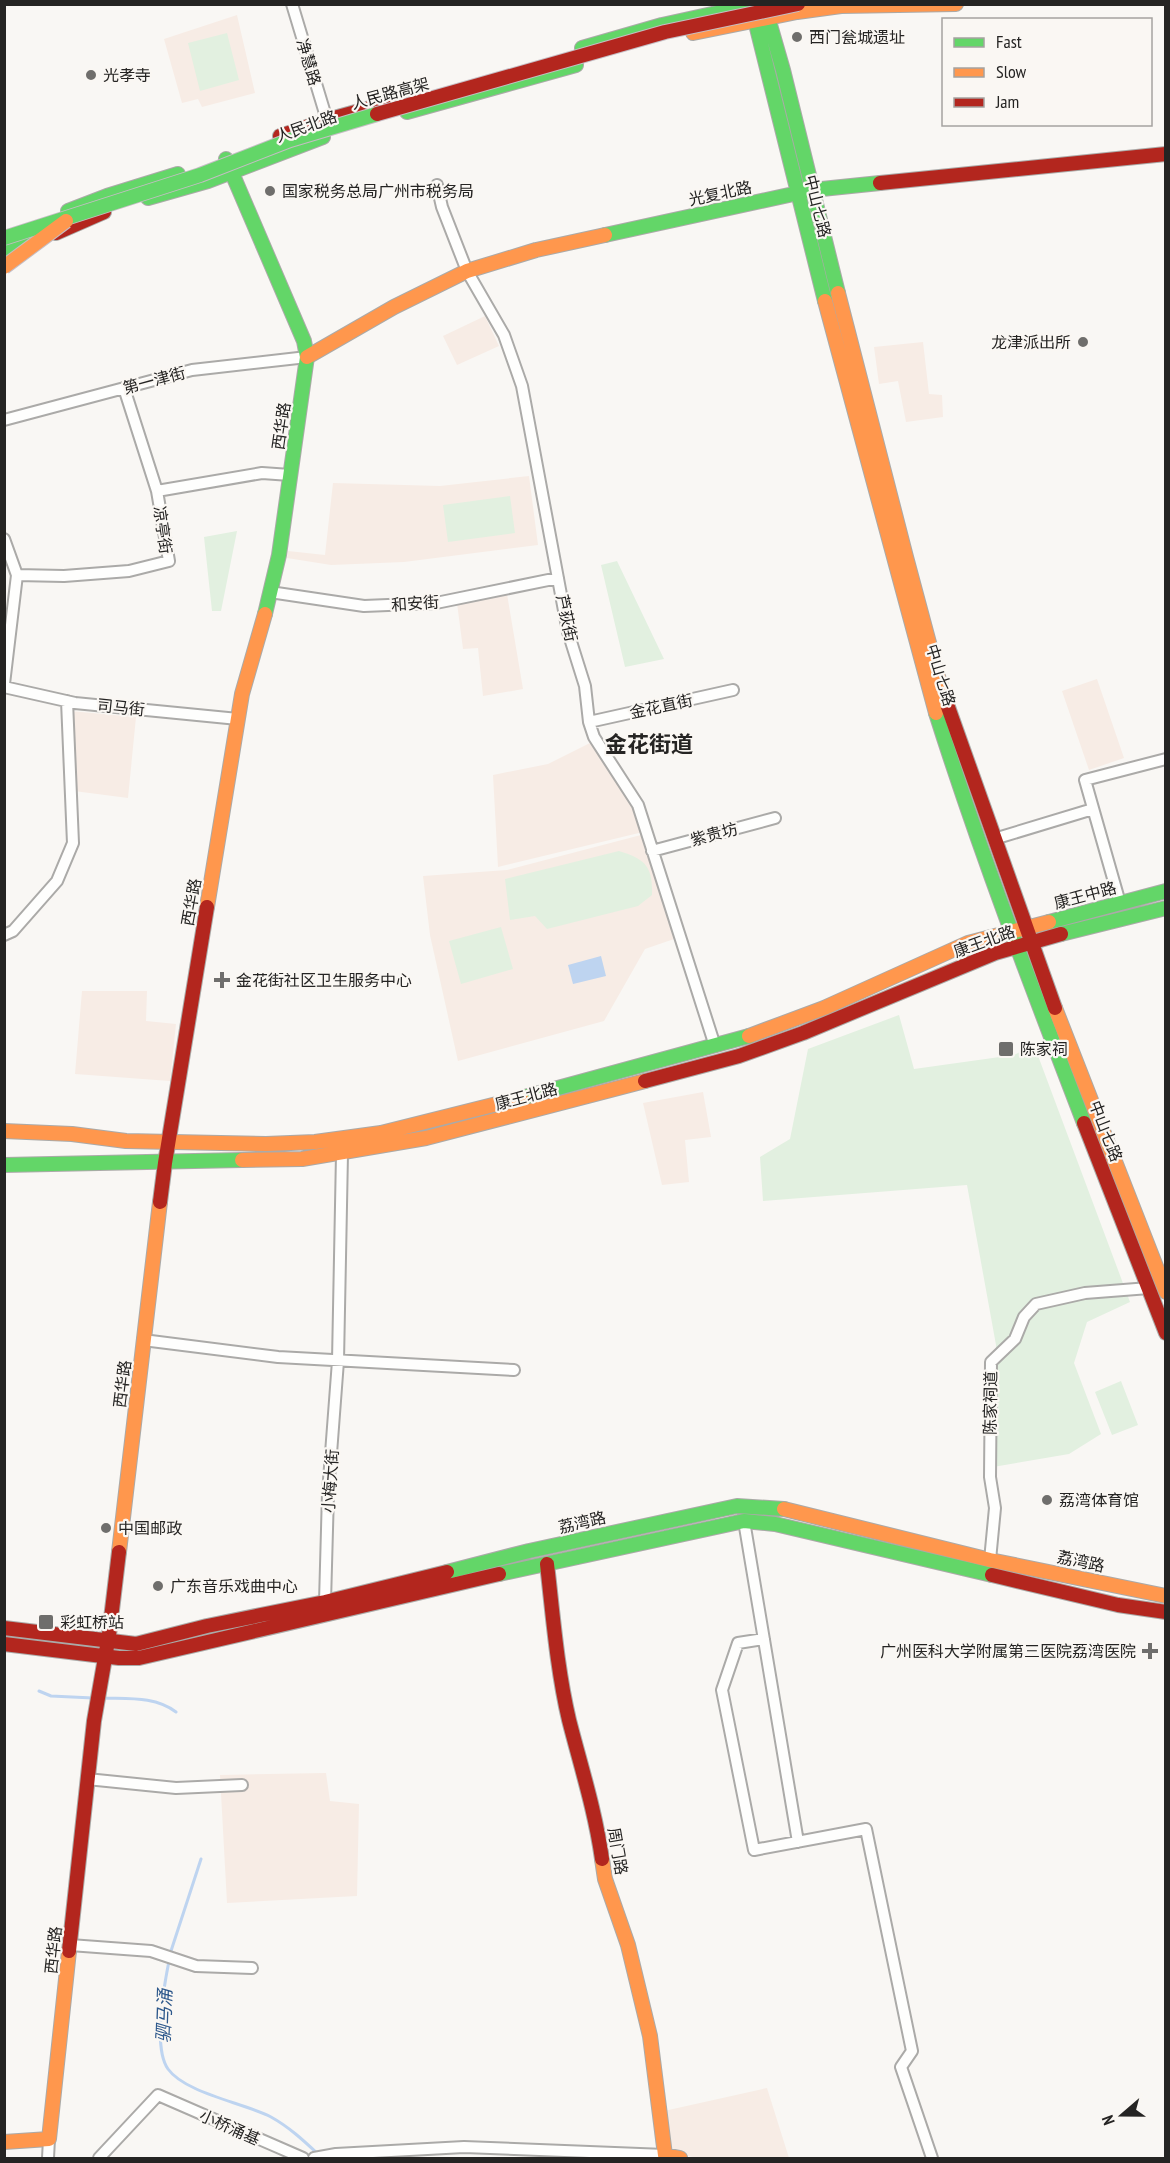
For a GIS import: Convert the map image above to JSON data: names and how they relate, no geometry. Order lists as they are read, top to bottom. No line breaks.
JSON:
{"streets":{"main road":["人民路高架","人民北路","光复北路","中山七路","西华路","康王中路","康王北路","荔湾路","周门路"],"street":["净慧路","第一津街","凉亭街","和安街","芦荻街","金花直街","司马街","紫贵坊","陈家祠道","小梅大街","小桥涌基"]},"crossings":[["净慧路","人民北路"],["人民北路","中山七路"],["人民北路","西华路"],["光复北路","中山七路"],["光复北路","第一津街"],["光复北路","西华路"],["光复北路","芦荻街"],["中山七路","康王中路"],["中山七路","康王北路"],["中山七路","陈家祠道"],["第一津街","西华路"],["第一津街","凉亭街"],["西华路","和安街"],["西华路","司马街"],["西华路","康王北路"],["西华路","荔湾路"],["凉亭街","司马街"],["和安街","芦荻街"],["芦荻街","金花直街"],["芦荻街","紫贵坊"],["芦荻街","康王北路"],["康王中路","康王北路"],["康王北路","小梅大街"],["陈家祠道","荔湾路"],["小梅大街","荔湾路"],["荔湾路","周门路"]],"districts":["金花街道"],"water":["驷马涌"],"places":{"other":["西门瓮城遗址","光孝寺","国家税务总局广州市税务局","龙津派出所","荔湾体育馆","中国邮政","广东音乐戏曲中心"],"health":["金花街社区卫生服务中心","广州医科大学附属第三医院荔湾医院"],"transit":["陈家祠","彩虹桥站"]},"legend":["Fast","Slow","Jam"],"north":"left"}
